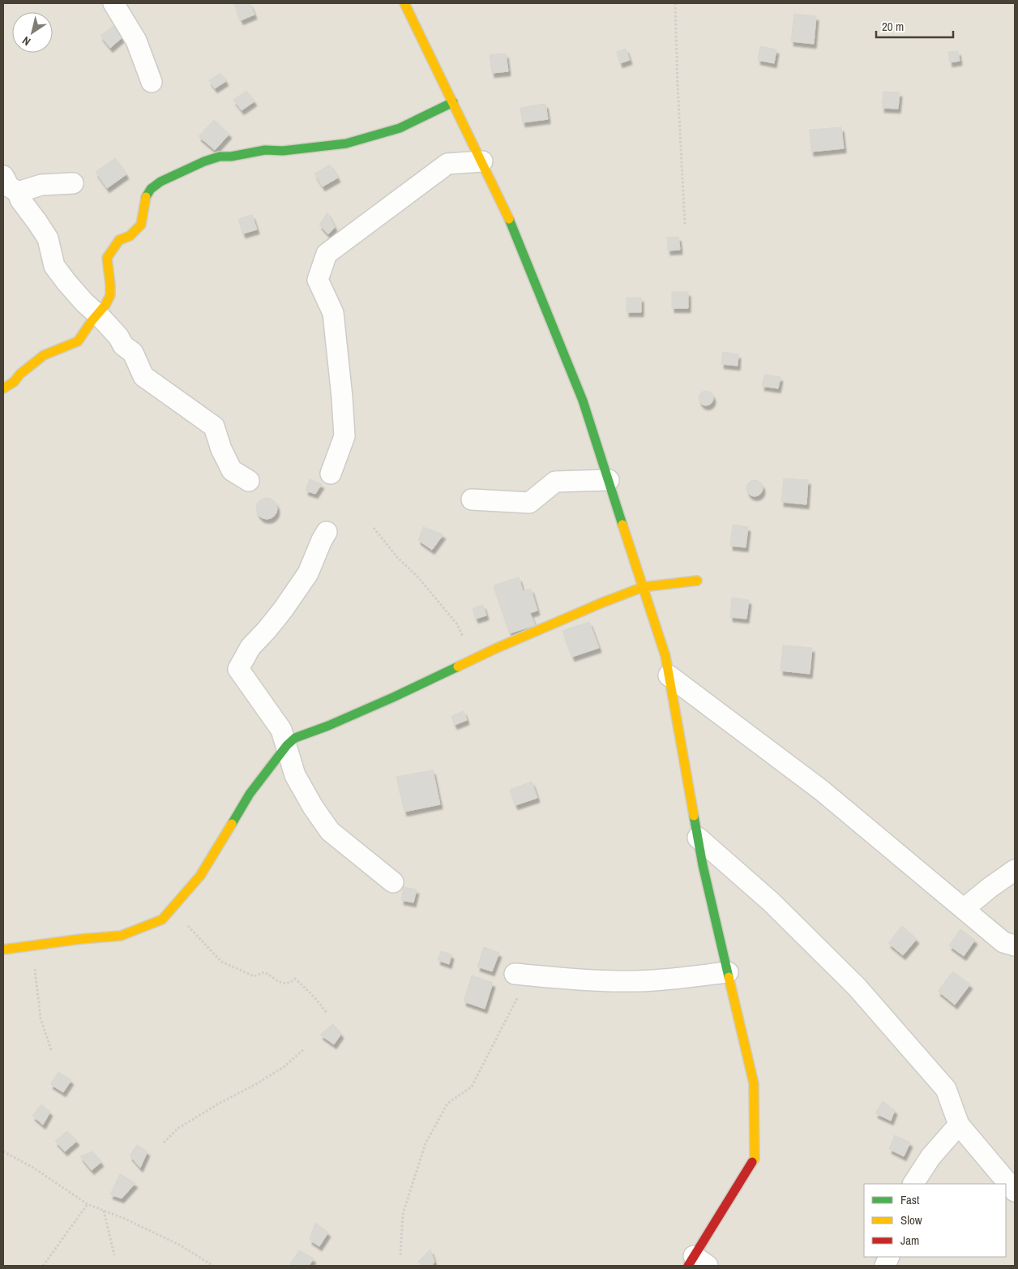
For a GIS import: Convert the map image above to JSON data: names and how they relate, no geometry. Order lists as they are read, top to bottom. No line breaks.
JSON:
{"legend":["Fast","Slow","Jam"],"scale_bar":"20 m","north":"bottom left"}
